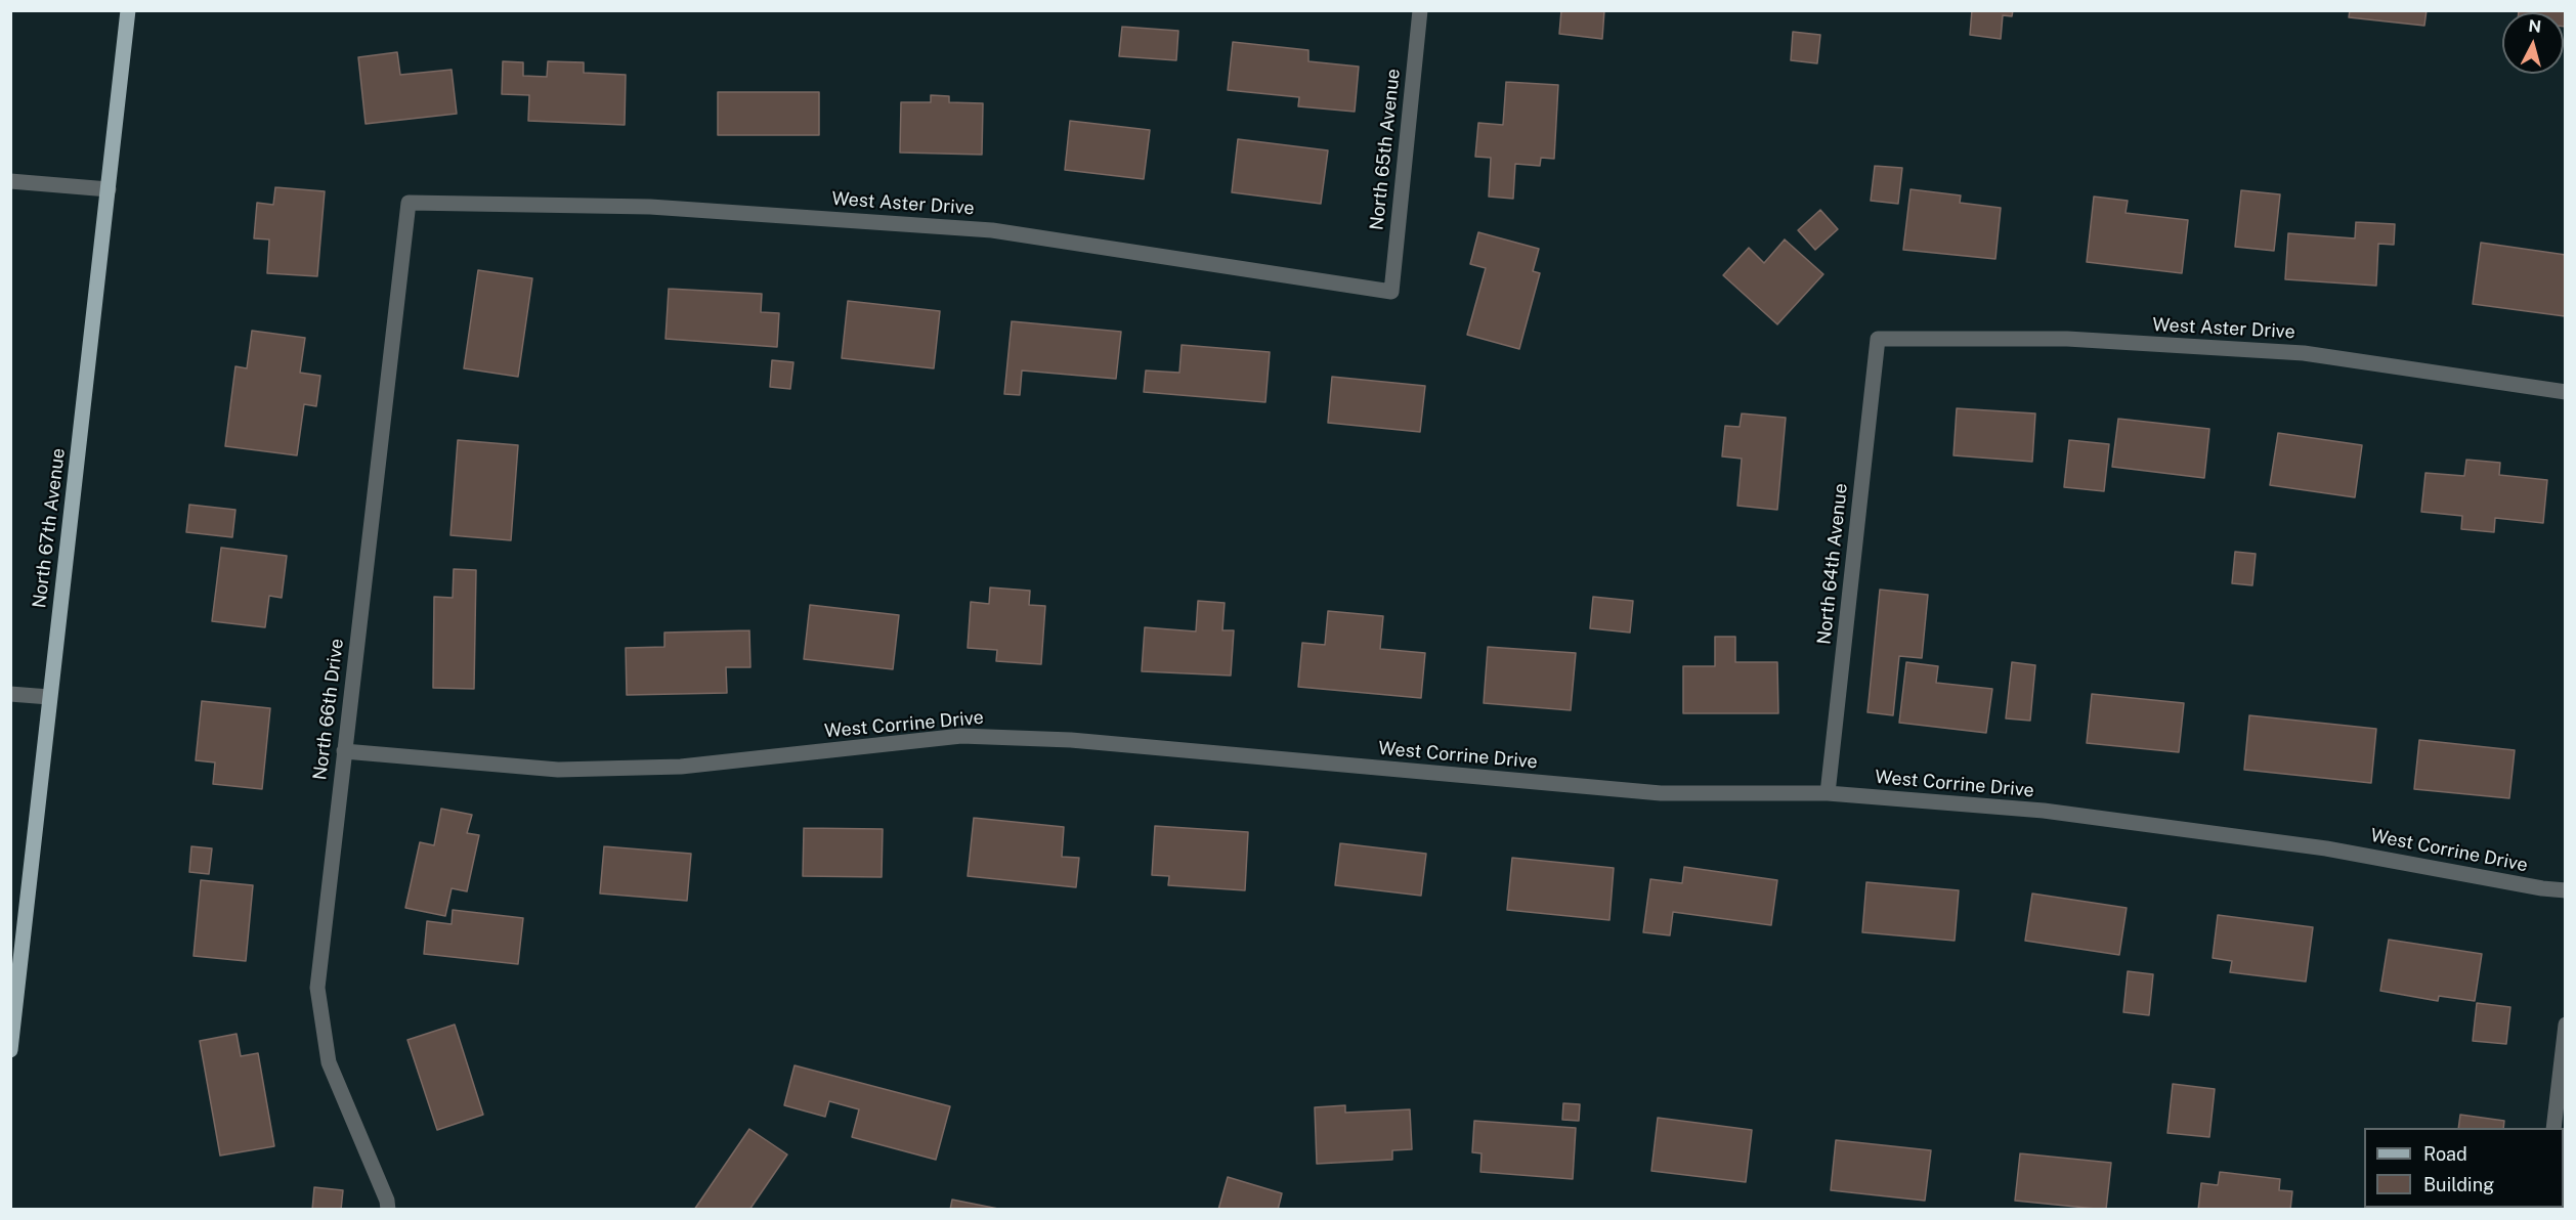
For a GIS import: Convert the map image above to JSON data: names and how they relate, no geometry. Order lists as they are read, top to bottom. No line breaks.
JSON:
{"streets":{"main road":["North 67th Avenue"],"street":["North 65th Avenue","West Aster Drive","North 64th Avenue","North 66th Drive","West Corrine Drive"]},"crossings":[["North 65th Avenue","West Aster Drive"],["West Aster Drive","North 64th Avenue"],["West Aster Drive","North 66th Drive"],["North 64th Avenue","West Corrine Drive"],["North 66th Drive","West Corrine Drive"]],"legend":["Road","Building"],"north":"top"}
